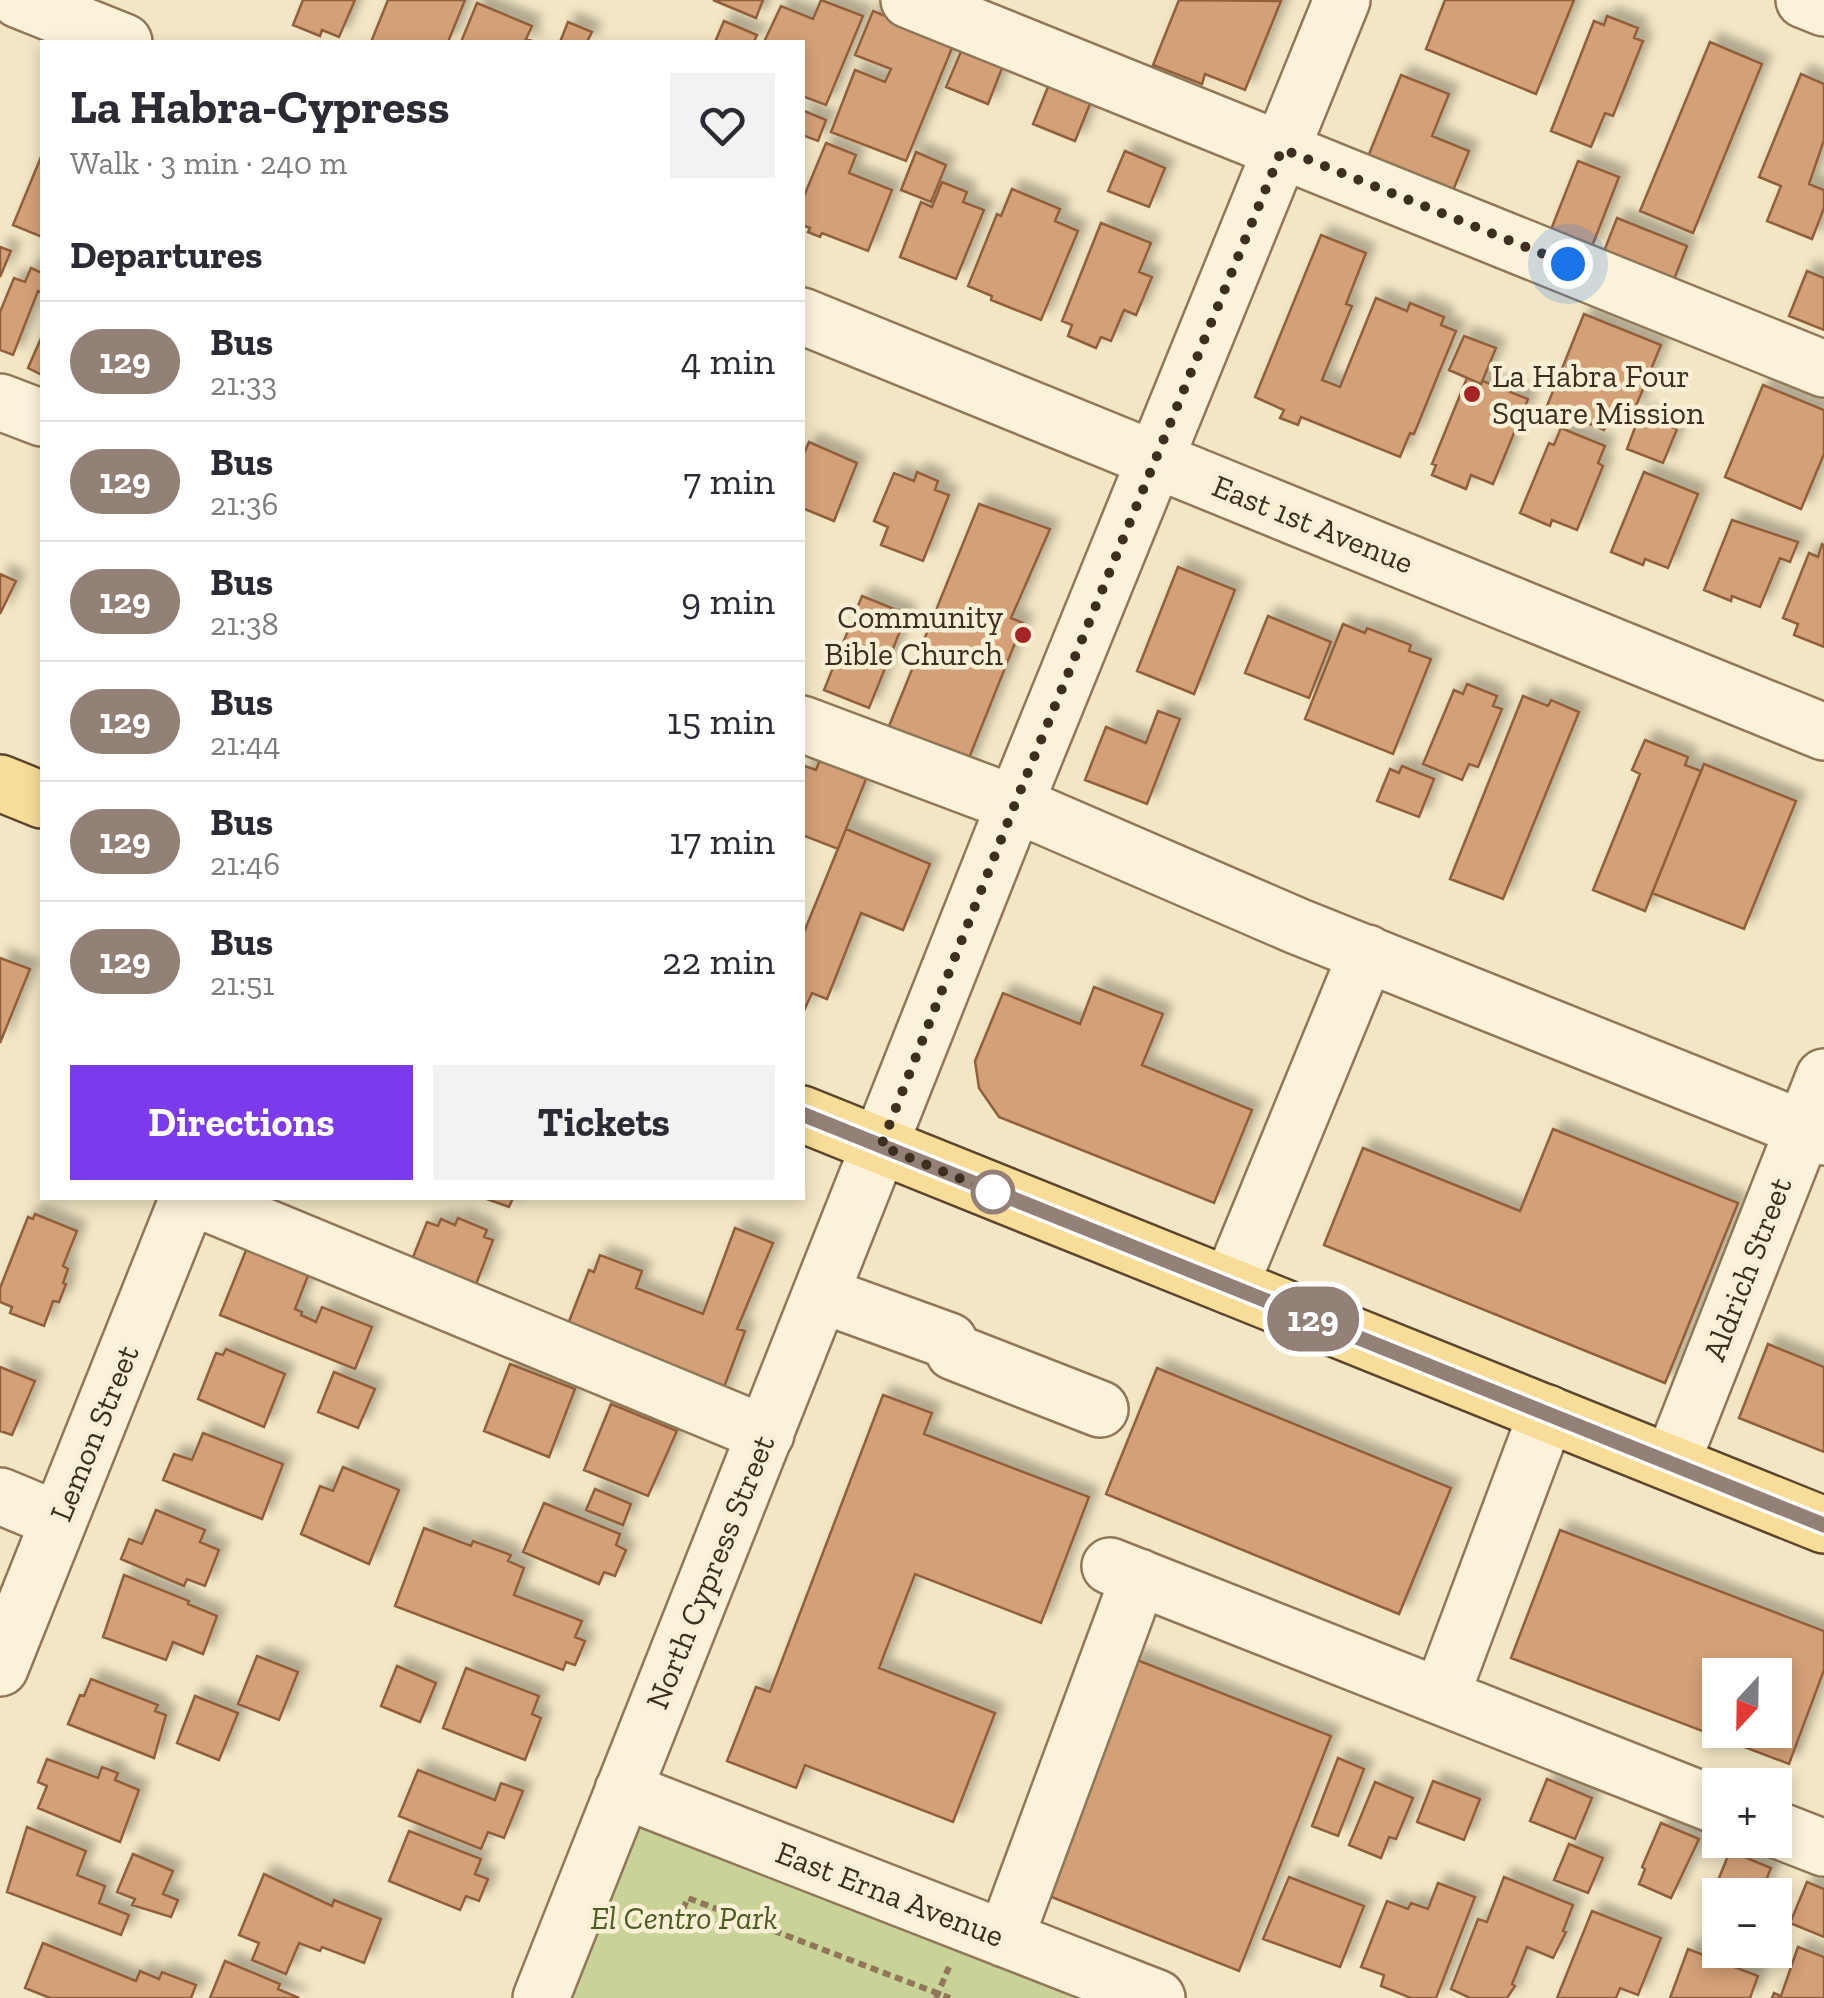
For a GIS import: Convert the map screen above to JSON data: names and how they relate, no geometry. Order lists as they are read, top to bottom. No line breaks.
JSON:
{"streets":{"street":["East 1st Avenue","Aldrich Street","Lemon Street","North Cypress Street","East Erna Avenue"]},"crossings":[["East 1st Avenue","North Cypress Street"],["North Cypress Street","East Erna Avenue"]],"parks":["El Centro Park"],"places":["La Habra Four Square Mission","Community Bible Church"],"lines":["bus line 129"],"north":"bottom","page":{"on_map":"129","heading":[["La Habra-Cypress","Walk · 3 min · 240 m"],"Departures"],"list":[{"mark":"129","name":"Bus","note":"21:33","value":"4 min"},{"mark":"129","name":"Bus","note":"21:36","value":"7 min"},{"mark":"129","name":"Bus","note":"21:38","value":"9 min"},{"mark":"129","name":"Bus","note":"21:44","value":"15 min"},{"mark":"129","name":"Bus","note":"21:46","value":"17 min"},{"mark":"129","name":"Bus","note":"21:51","value":"22 min"}],"buttons":["Directions","Tickets"],"map_buttons":["+","−"]}}
